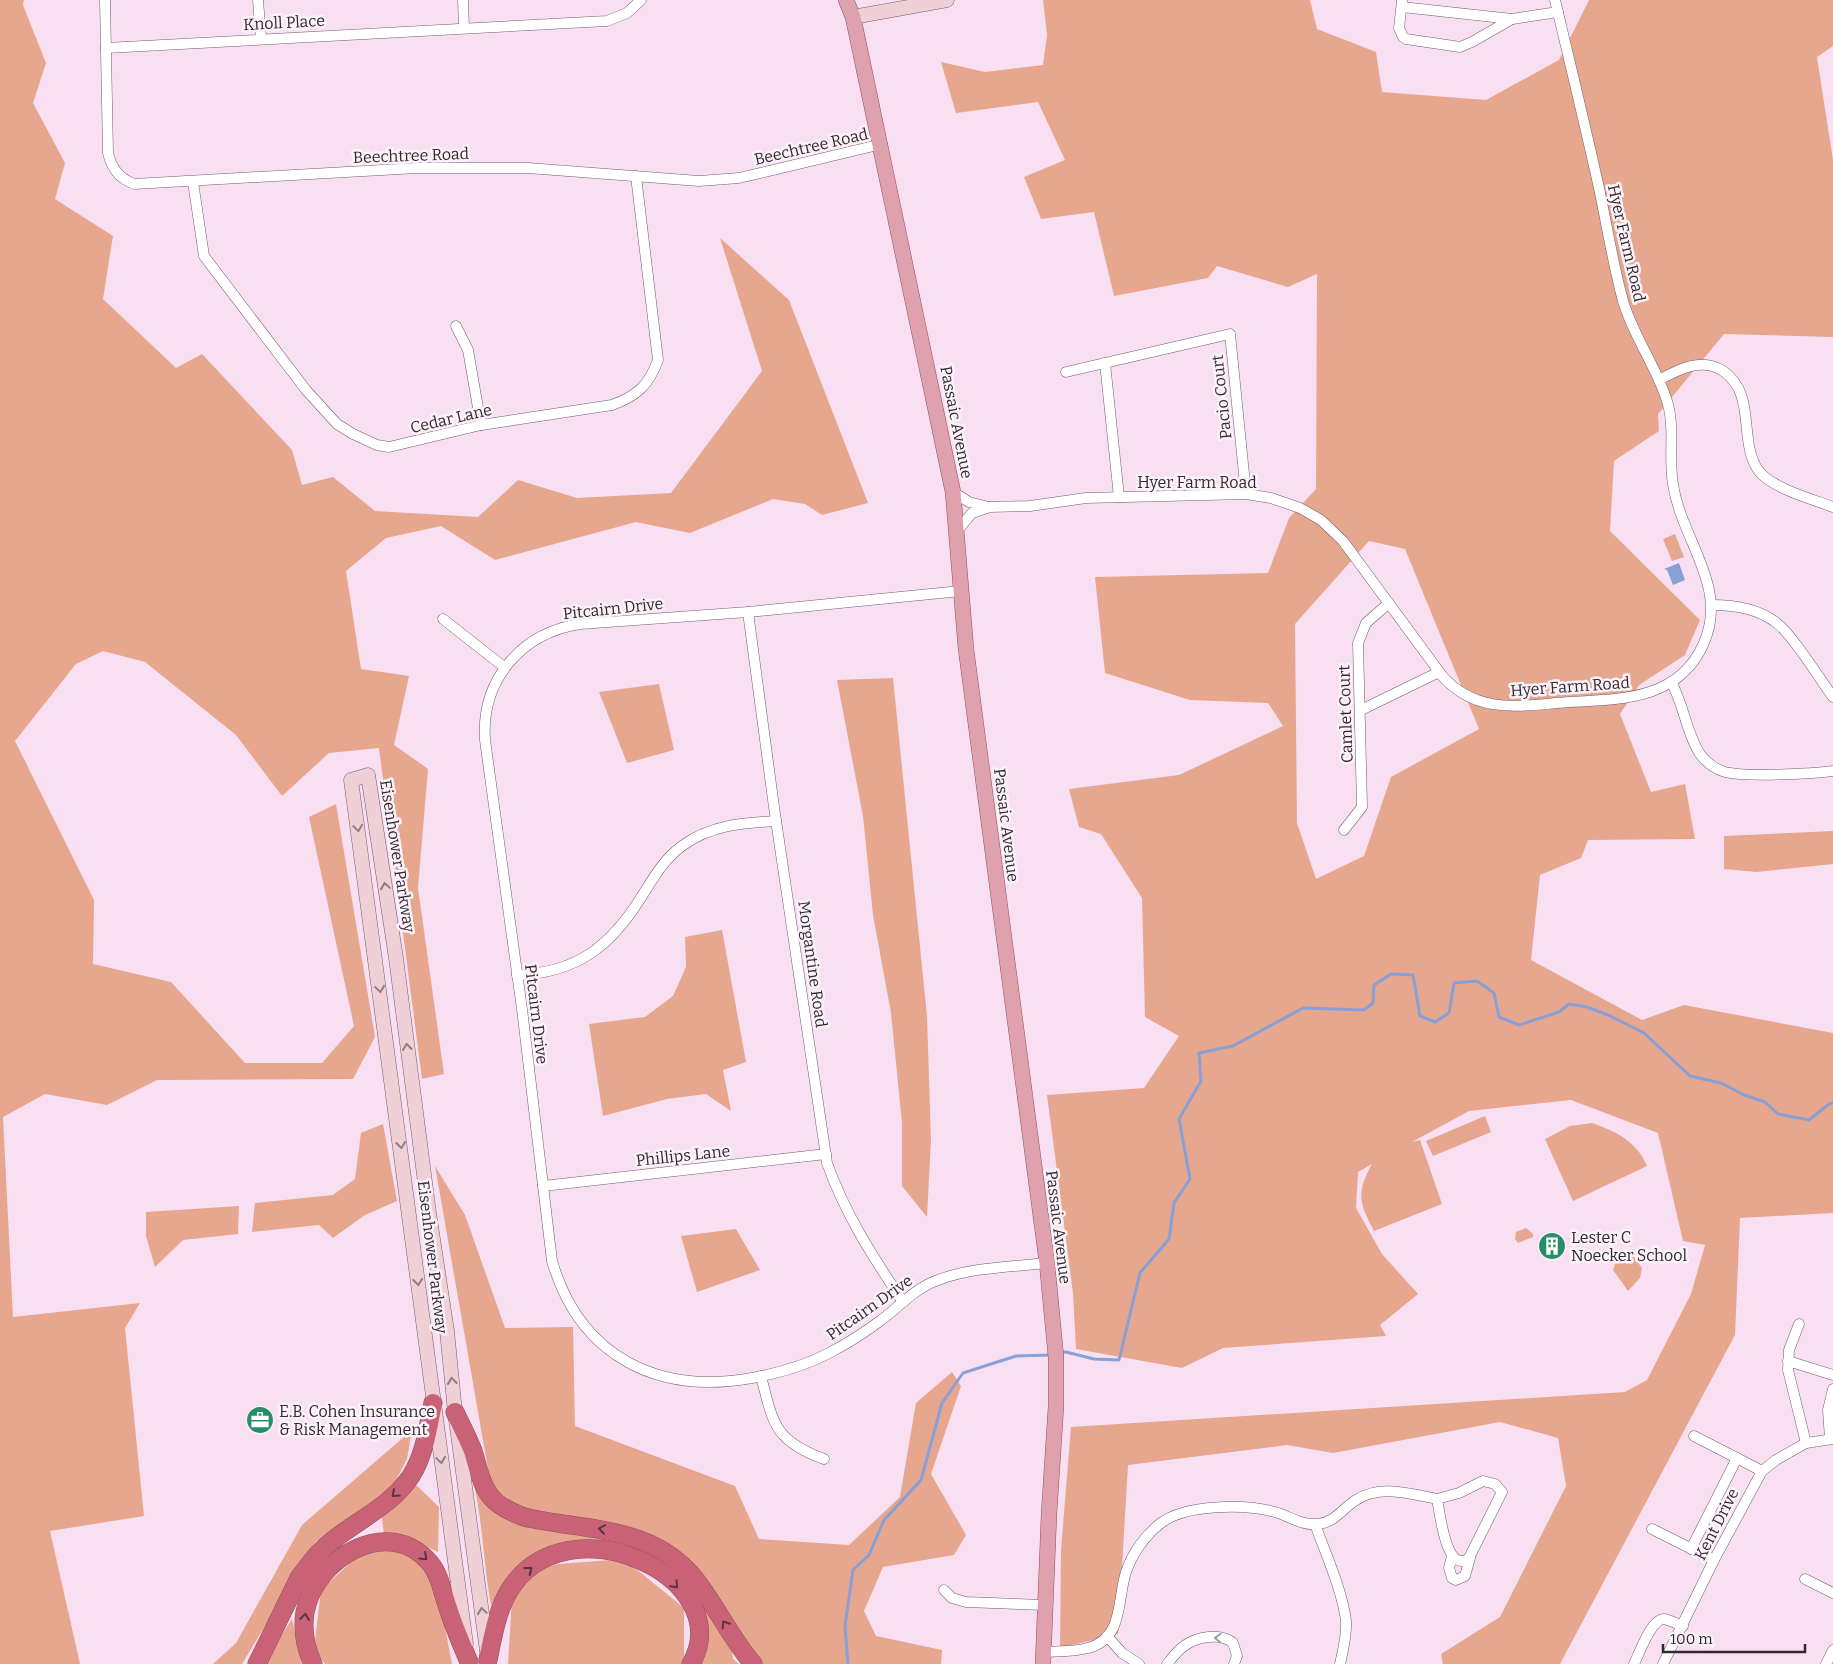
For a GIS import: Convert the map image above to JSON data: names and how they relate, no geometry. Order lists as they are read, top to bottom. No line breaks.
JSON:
{"streets":{"main road":["Passaic Avenue"],"street":["Knoll Place","Beechtree Road","Hyer Farm Road","Pacio Court","Cedar Lane","Pitcairn Drive","Camlet Court","Eisenhower Parkway","Morgantine Road","Phillips Lane","Kent Drive"]},"crossings":[["Knoll Place","Beechtree Road"],["Beechtree Road","Cedar Lane"],["Beechtree Road","Passaic Avenue"],["Hyer Farm Road","Pacio Court"],["Hyer Farm Road","Passaic Avenue"],["Hyer Farm Road","Camlet Court"],["Passaic Avenue","Pitcairn Drive"],["Pitcairn Drive","Morgantine Road"],["Pitcairn Drive","Phillips Lane"],["Morgantine Road","Phillips Lane"]],"places":{"building":["Lester C Noecker School"],"office":["E.B. Cohen Insurance & Risk Management"]},"scale_bar":"100 m"}
